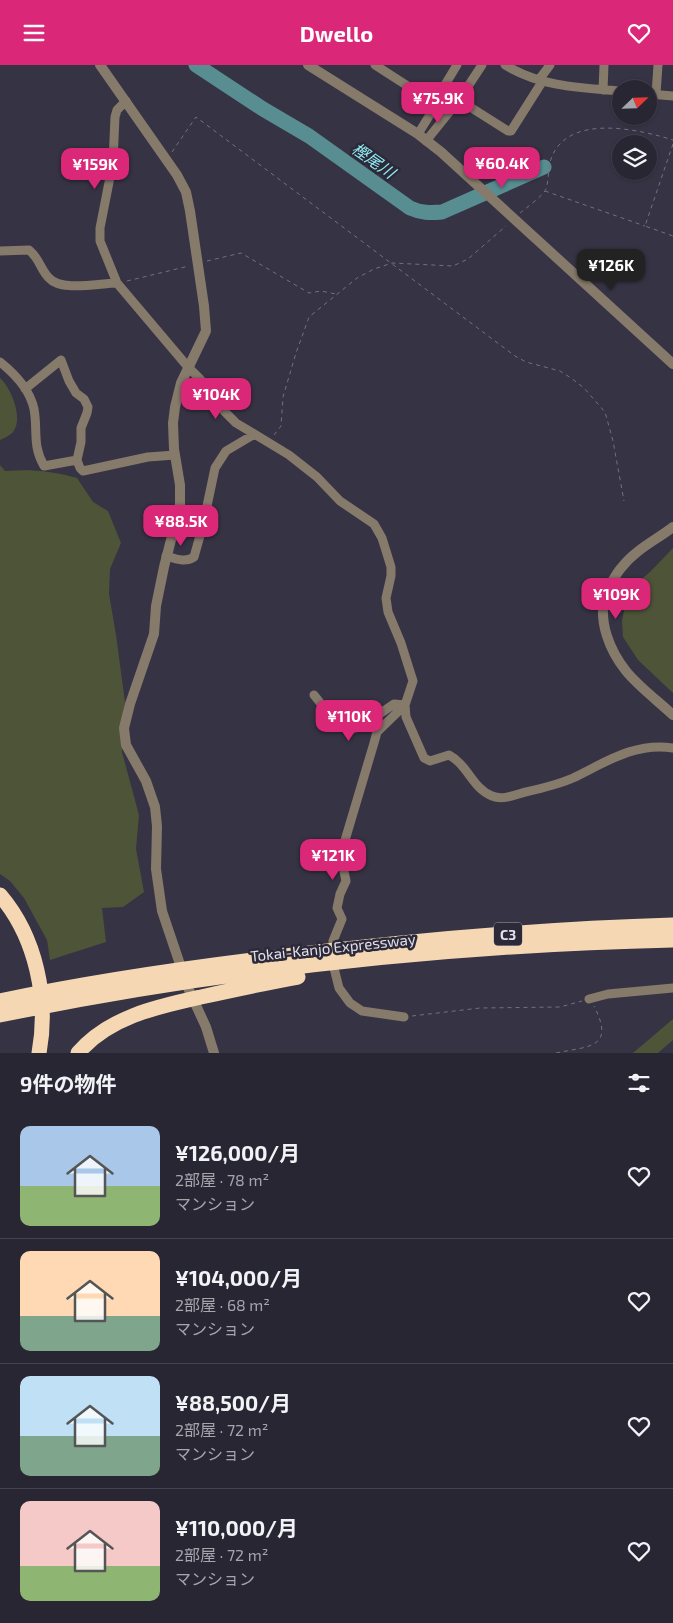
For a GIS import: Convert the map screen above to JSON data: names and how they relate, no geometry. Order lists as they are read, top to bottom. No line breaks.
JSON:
{"streets":{"highway":["C3","Tokai-Kanjo Expressway"]},"water":["樫尾川"],"north":"top right","page":{"header":"Dwello","price":["¥75.9K","¥60.4K","¥159K","¥126K","¥104K","¥88.5K","¥109K","¥110K","¥121K"],"heading":"9件の物件","list":[{"name":"¥126,000/月","note":"2部屋 · 78 m² · マンション"},{"name":"¥104,000/月","note":"2部屋 · 68 m² · マンション"},{"name":"¥88,500/月","note":"2部屋 · 72 m² · マンション"},{"name":"¥110,000/月","note":"2部屋 · 72 m² · マンション"}]}}
